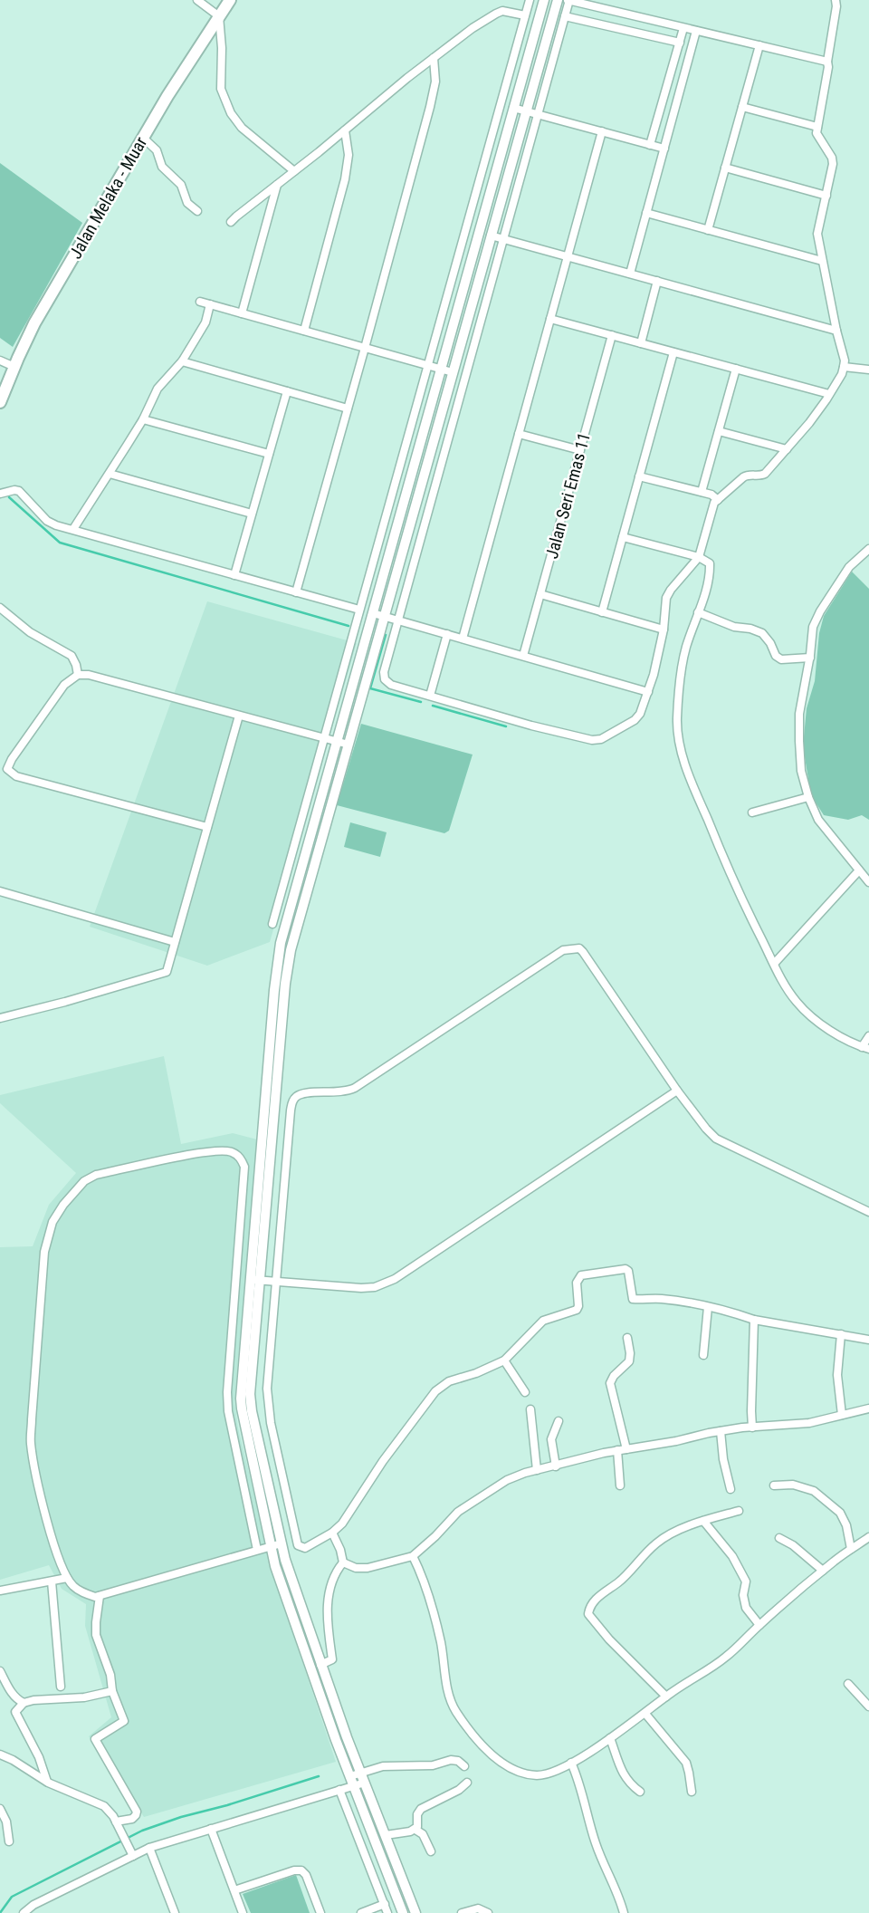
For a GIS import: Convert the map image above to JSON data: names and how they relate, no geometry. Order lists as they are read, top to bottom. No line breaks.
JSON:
{"streets":{"main road":["Jalan Melaka - Muar"],"street":["Jalan Seri Emas 11"]}}
